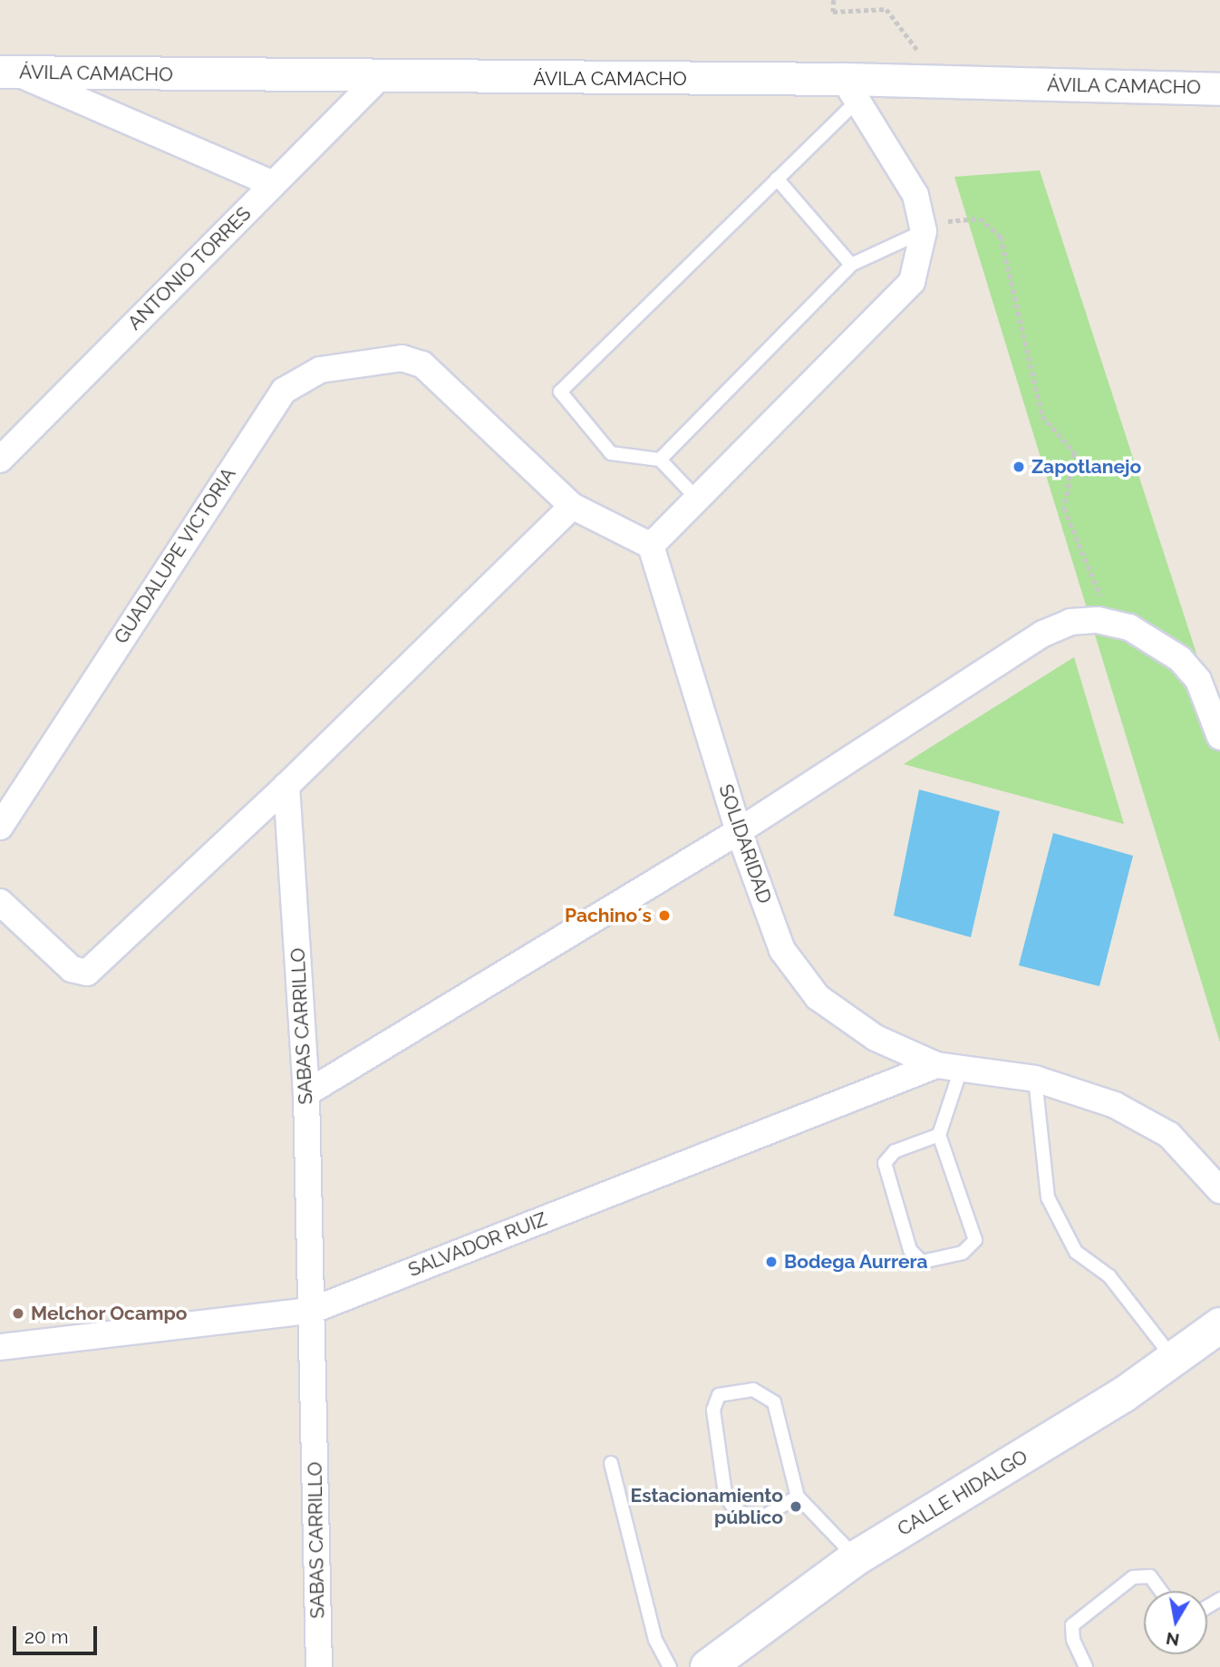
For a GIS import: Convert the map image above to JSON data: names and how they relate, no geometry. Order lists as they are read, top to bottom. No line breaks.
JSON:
{"streets":{"main road":["CALLE HIDALGO"],"street":["ÁVILA CAMACHO","ANTONIO TORRES","GUADALUPE VICTORIA","SOLIDARIDAD","SABAS CARRILLO","SALVADOR RUIZ"]},"crossings":[["ÁVILA CAMACHO","ANTONIO TORRES"],["SOLIDARIDAD","SALVADOR RUIZ"],["SABAS CARRILLO","SALVADOR RUIZ"]],"places":["Zapotlanejo","Pachino´s","Bodega Aurrera","Melchor Ocampo","Estacionamiento público"],"scale_bar":"20 m","north":"bottom"}
